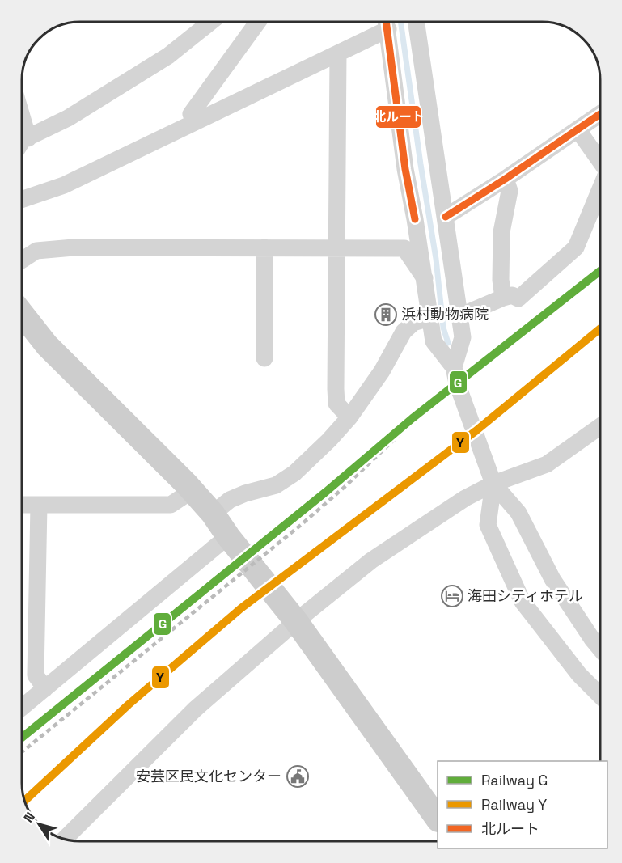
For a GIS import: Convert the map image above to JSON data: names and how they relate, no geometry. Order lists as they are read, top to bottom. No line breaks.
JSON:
{"places":{"building":["浜村動物病院"],"hotel":["海田シティホテル"],"public building":["安芸区民文化センター"]},"lines":["transit line 北ルート","rail line G","rail line Y"],"legend":["Railway G","Railway Y","北ルート"],"north":"top left"}
